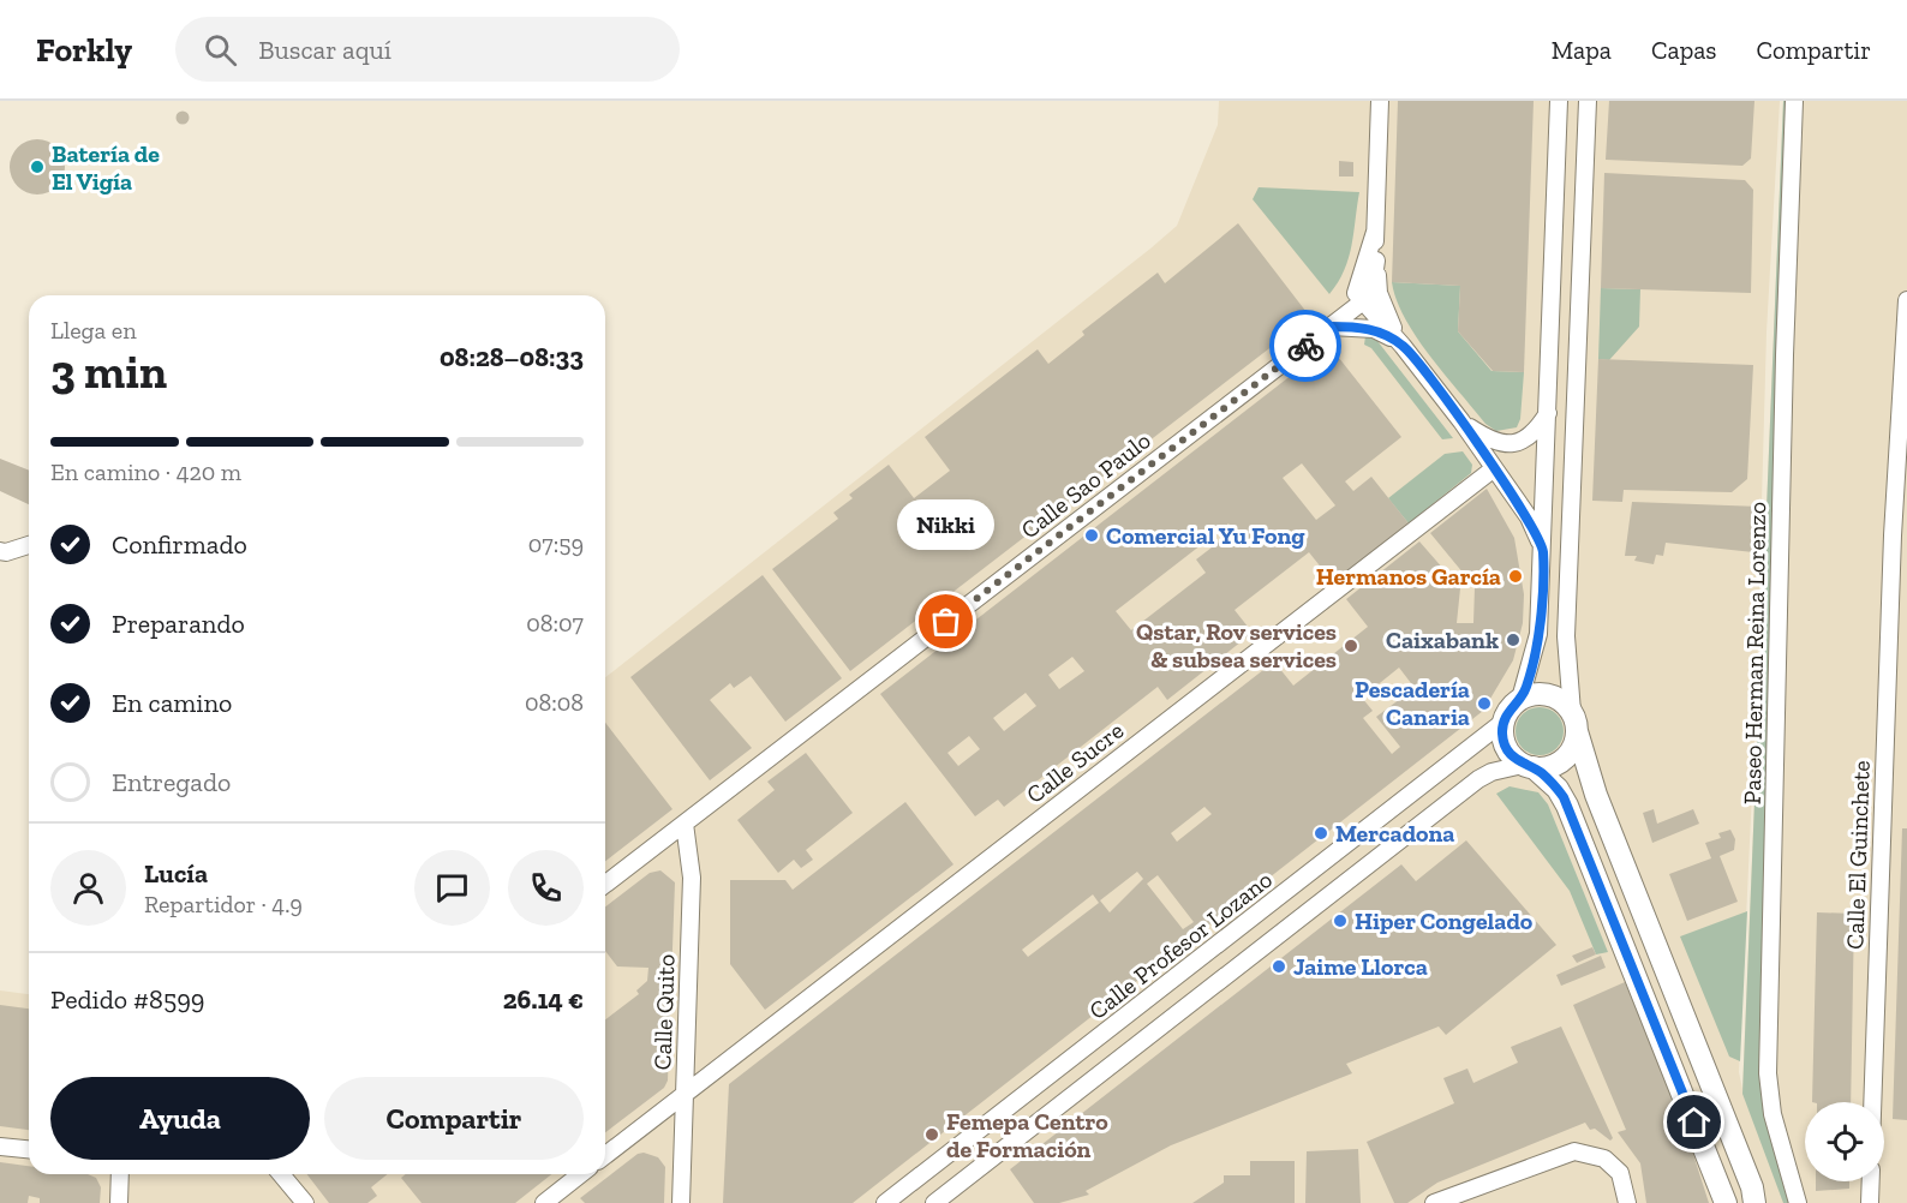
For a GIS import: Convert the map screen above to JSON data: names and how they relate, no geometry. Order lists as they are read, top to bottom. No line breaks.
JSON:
{"streets":{"street":["Calle Sao Paulo","Paseo Herman Reina Lorenzo","Calle Sucre","Calle El Guinchete","Calle Profesor Lozano","Calle Quito"]},"crossings":[["Calle Sao Paulo","Calle Quito"],["Calle Sucre","Calle Quito"]],"places":["Batería de El Vigía","Comercial Yu Fong","Hermanos García","Nikki","Caixabank","Qstar, Rov services & subsea services","Pescadería Canaria","Mercadona","Hiper Congelado","Jaime Llorca","Femepa Centro de Formación"],"page":{"header":"Forkly","search":"Buscar aquí","nav":["Mapa","Capas","Compartir"],"heading":["3 min","Llega en","08:28–08:33"],"panel":["Lucía","Repartidor · 4.9","Pedido #8599","26.14 €"],"bar":"En camino · 420 m","bubble":"Nikki","list":[["Confirmado","07:59"],["Preparando","08:07"],["En camino","08:08"],"Entregado"],"buttons":["Ayuda","Compartir"]}}
